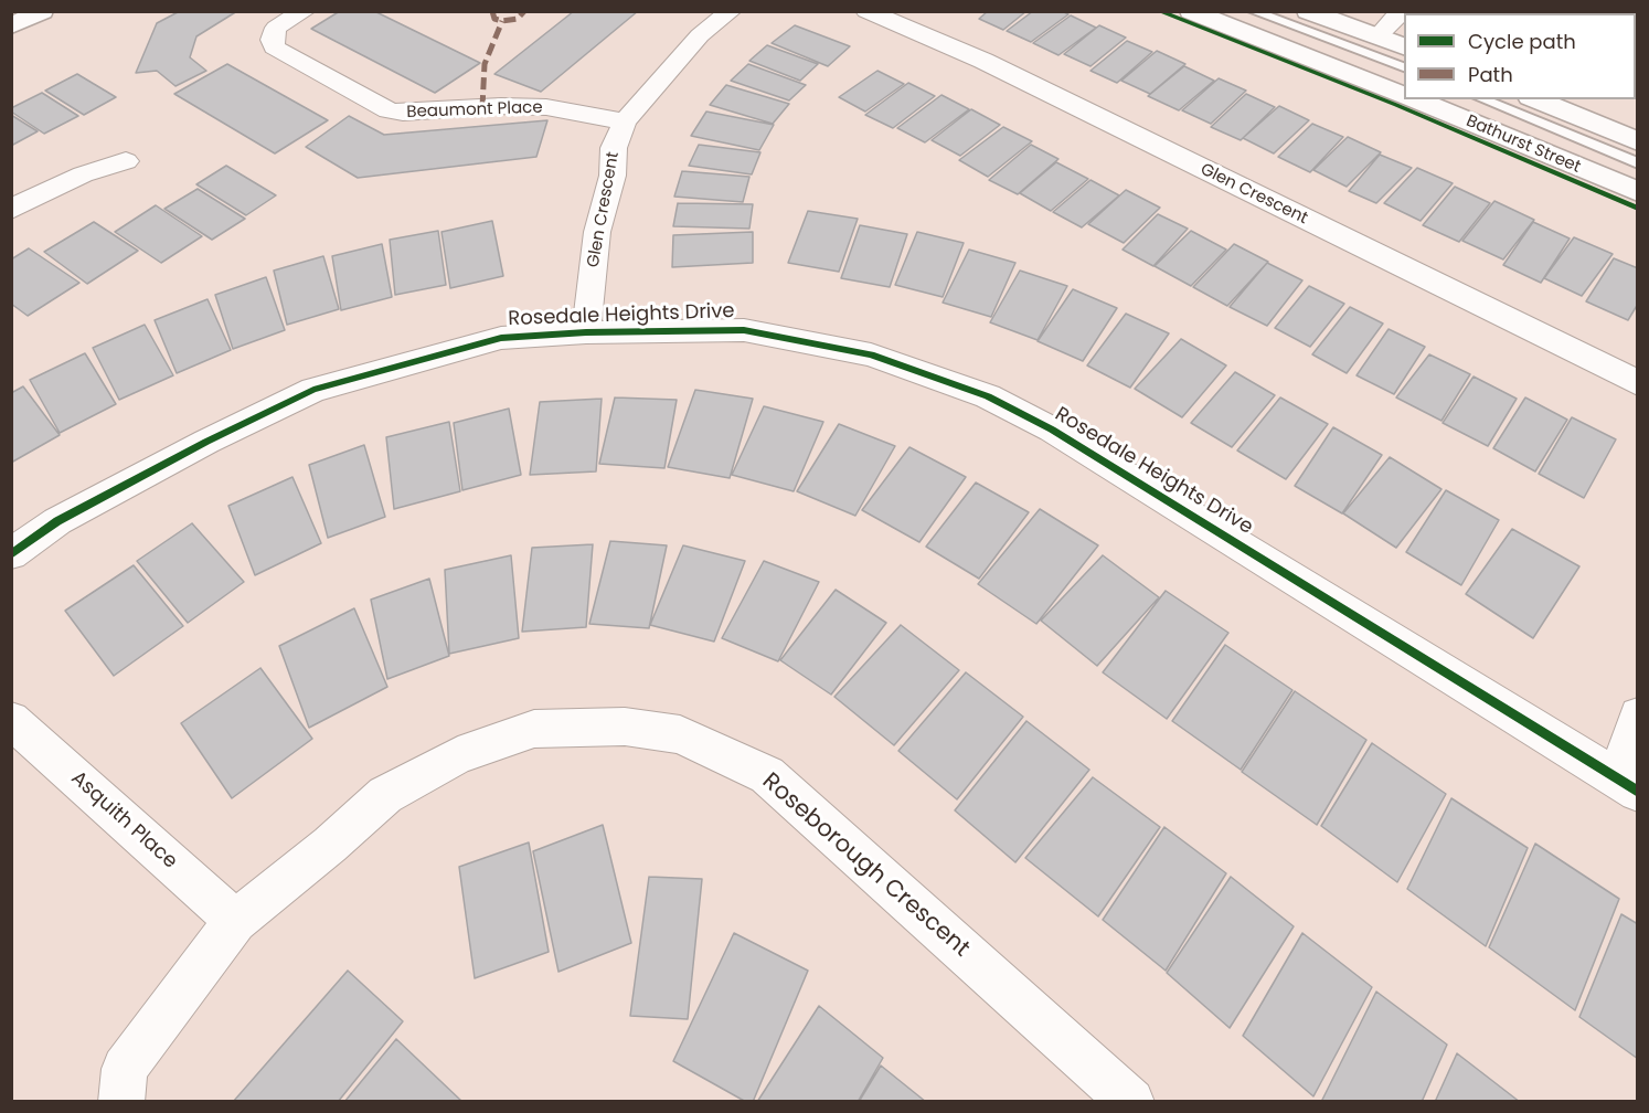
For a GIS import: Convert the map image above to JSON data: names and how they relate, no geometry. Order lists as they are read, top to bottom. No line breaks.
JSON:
{"streets":{"main road":["Bathurst Street"],"street":["Beaumont Place","Glen Crescent","Rosedale Heights Drive","Asquith Place","Roseborough Crescent"]},"crossings":[["Beaumont Place","Glen Crescent"],["Glen Crescent","Rosedale Heights Drive"],["Asquith Place","Roseborough Crescent"]],"legend":["Cycle path","Path"]}
